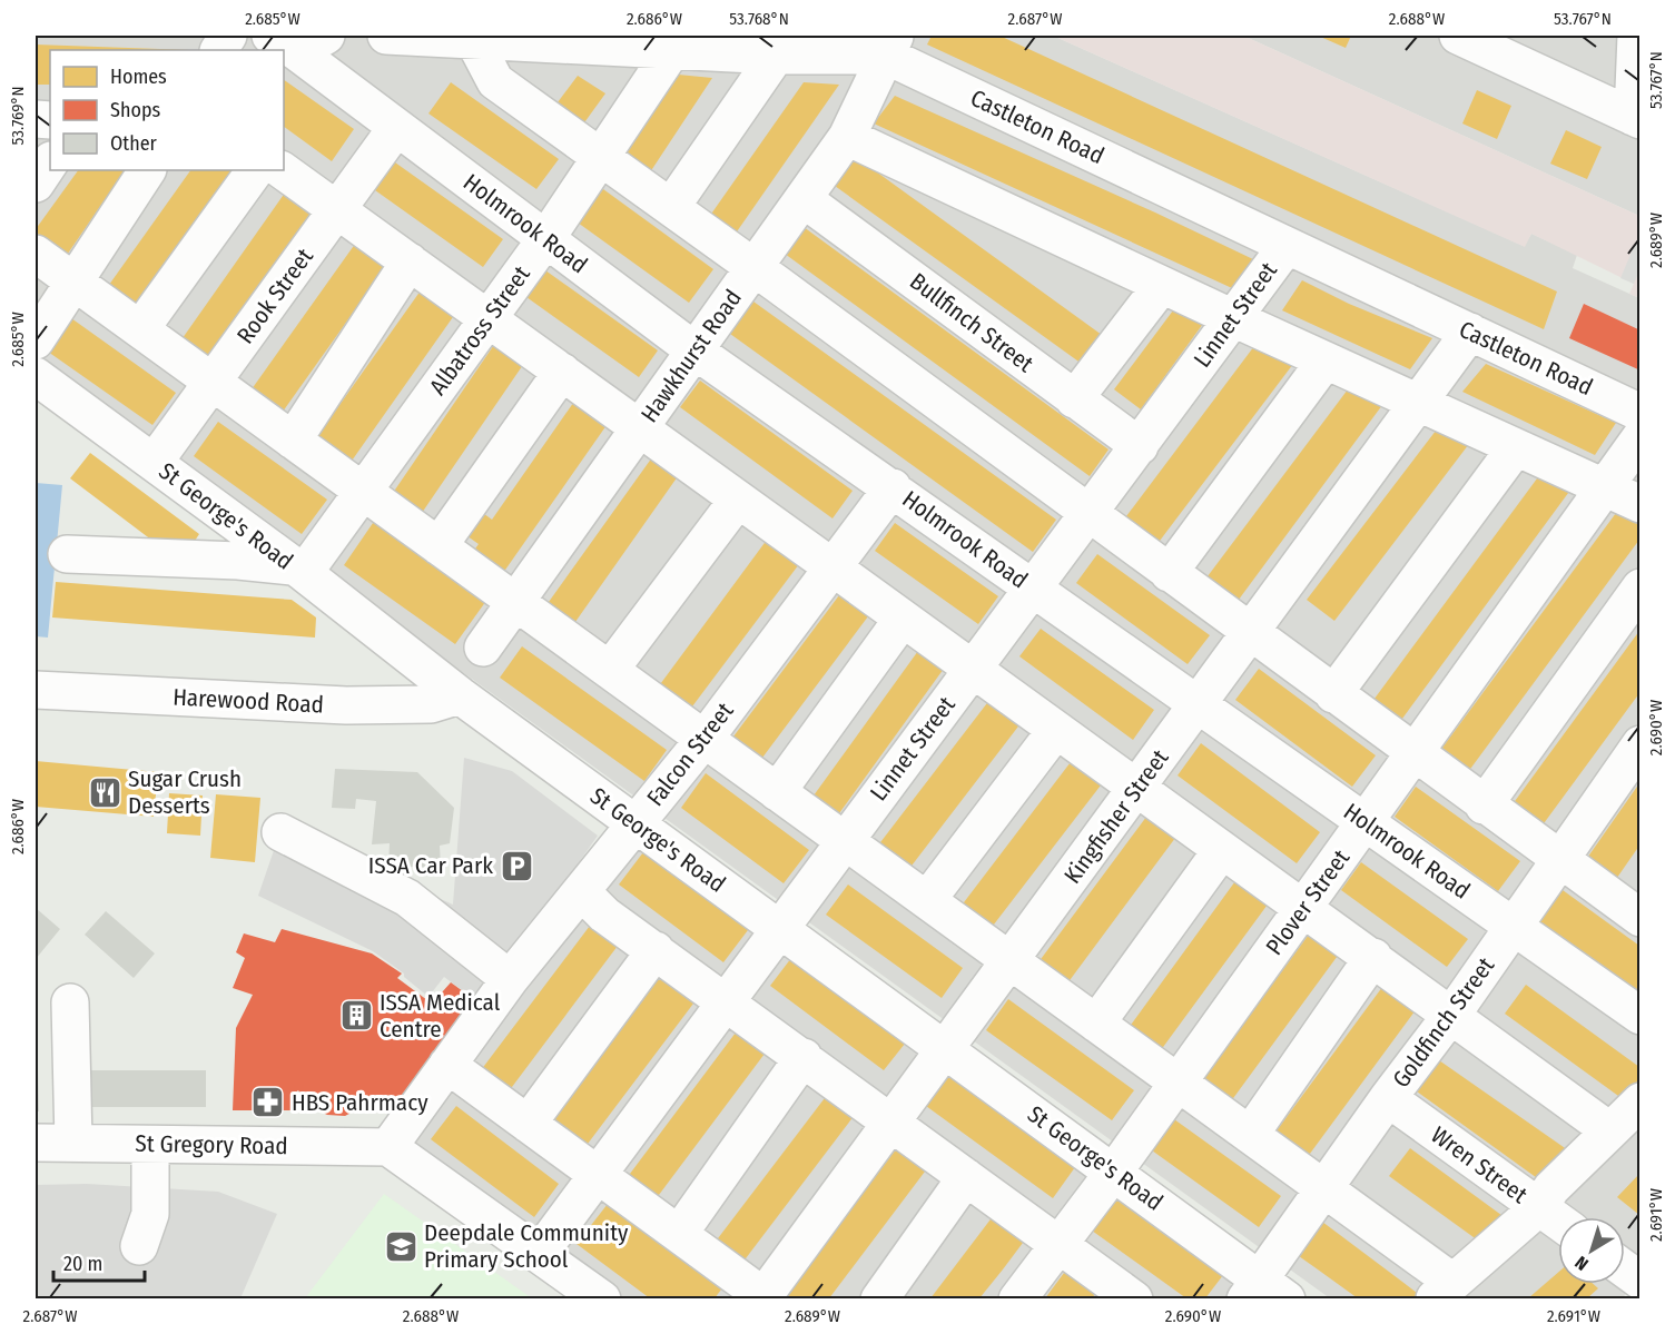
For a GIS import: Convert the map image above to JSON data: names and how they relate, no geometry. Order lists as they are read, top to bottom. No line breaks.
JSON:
{"streets":{"street":["Castleton Road","Holmrook Road","Rook Street","Linnet Street","Bullfinch Street","Albatross Street","Hawkhurst Road","St George's Road","Harewood Road","Falcon Street","Kingfisher Street","Plover Street","Goldfinch Street","St Gregory Road","Wren Street"]},"crossings":[["Castleton Road","Linnet Street"],["Castleton Road","Albatross Street"],["Castleton Road","Hawkhurst Road"],["Castleton Road","Kingfisher Street"],["Holmrook Road","Rook Street"],["Holmrook Road","Linnet Street"],["Holmrook Road","Albatross Street"],["Holmrook Road","Hawkhurst Road"],["Holmrook Road","Falcon Street"],["Holmrook Road","Kingfisher Street"],["Holmrook Road","Plover Street"],["Holmrook Road","Goldfinch Street"],["Rook Street","St George's Road"],["Linnet Street","Bullfinch Street"],["Linnet Street","St George's Road"],["Bullfinch Street","Hawkhurst Road"],["Albatross Street","St George's Road"],["St George's Road","Harewood Road"],["St George's Road","Falcon Street"],["St George's Road","Kingfisher Street"],["St George's Road","Plover Street"],["St George's Road","Goldfinch Street"],["Falcon Street","St Gregory Road"],["Goldfinch Street","Wren Street"]],"places":{"restaurant":["Sugar Crush Desserts"],"parking":["ISSA Car Park"],"building":["ISSA Medical Centre"],"pharmacy":["HBS Pahrmacy"],"school or university":["Deepdale Community Primary School"]},"legend":["Homes","Shops","Other"],"scale_bar":"20 m","north":"bottom left","coordinates":["2.685°W","2.686°W","53.768°N","2.687°W","2.688°W","53.767°N","53.769°N","2.689°W","2.690°W","2.691°W"]}
